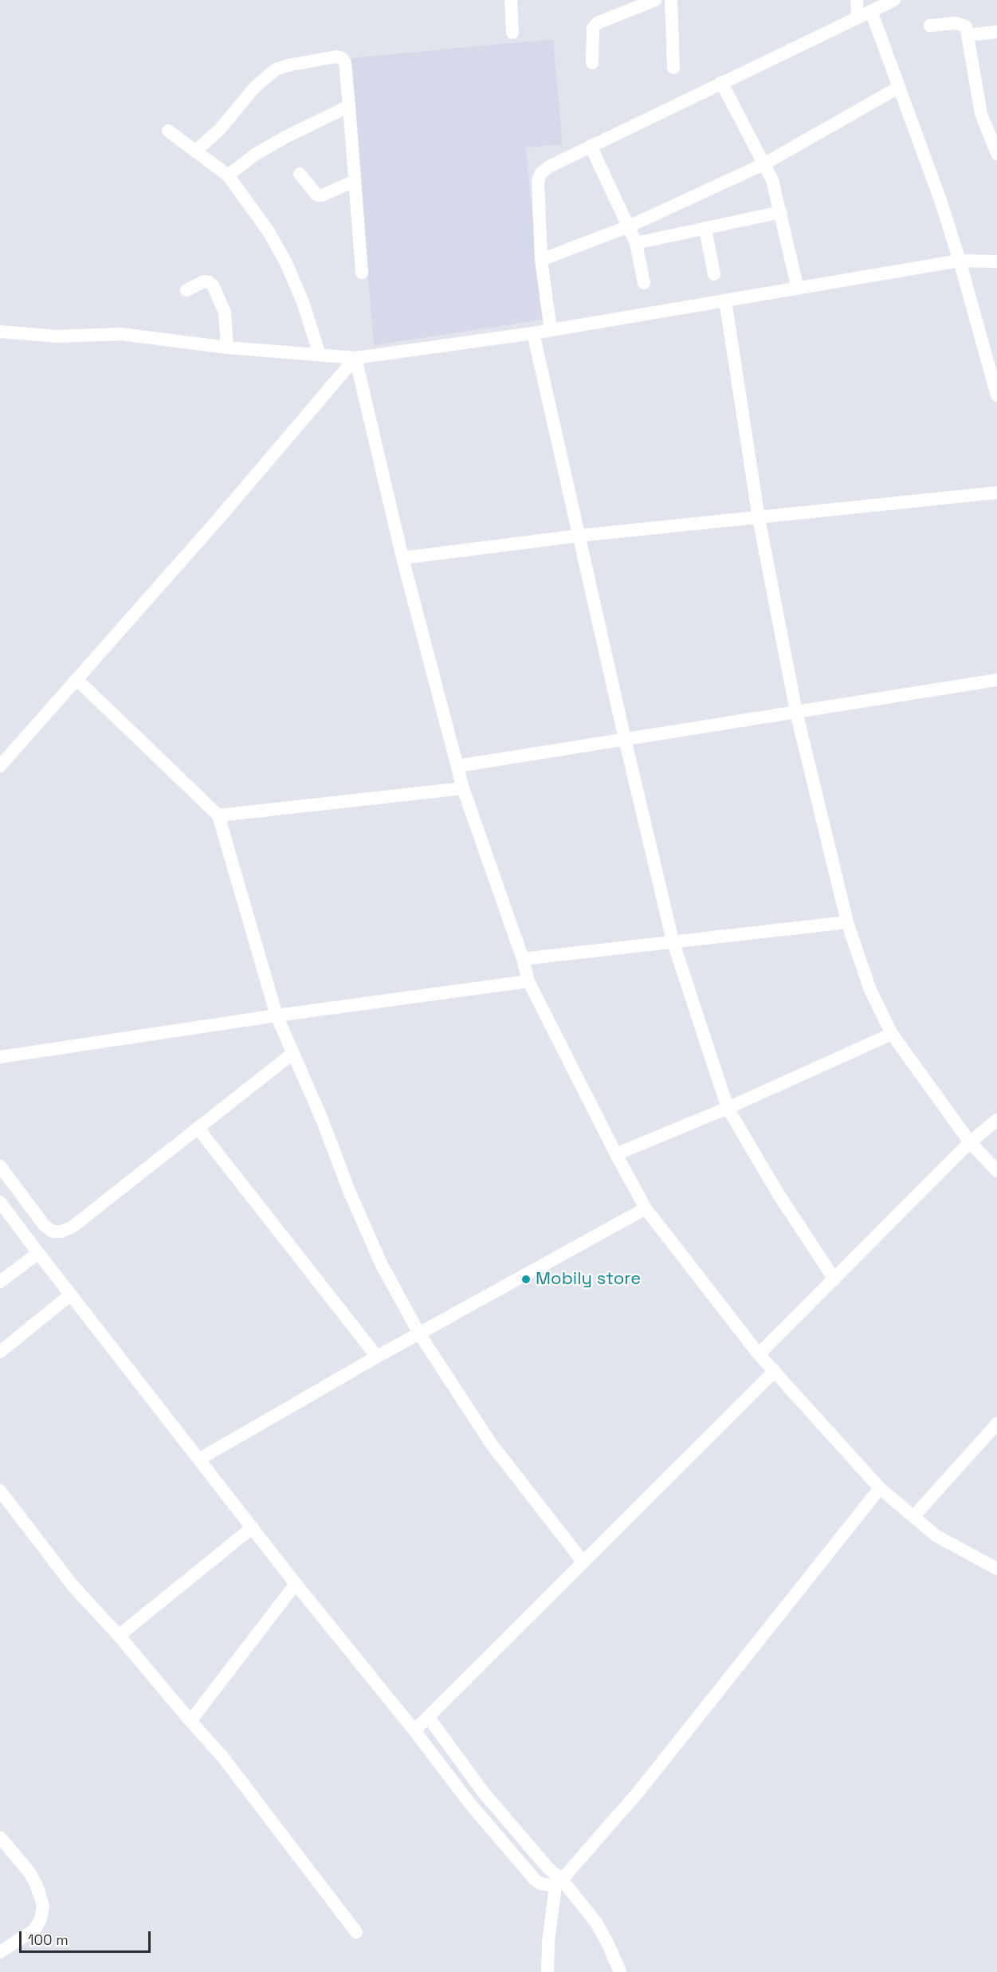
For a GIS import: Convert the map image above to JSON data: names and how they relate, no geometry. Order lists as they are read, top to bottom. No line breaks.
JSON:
{"places":["Mobily store"],"scale_bar":"100 m"}
